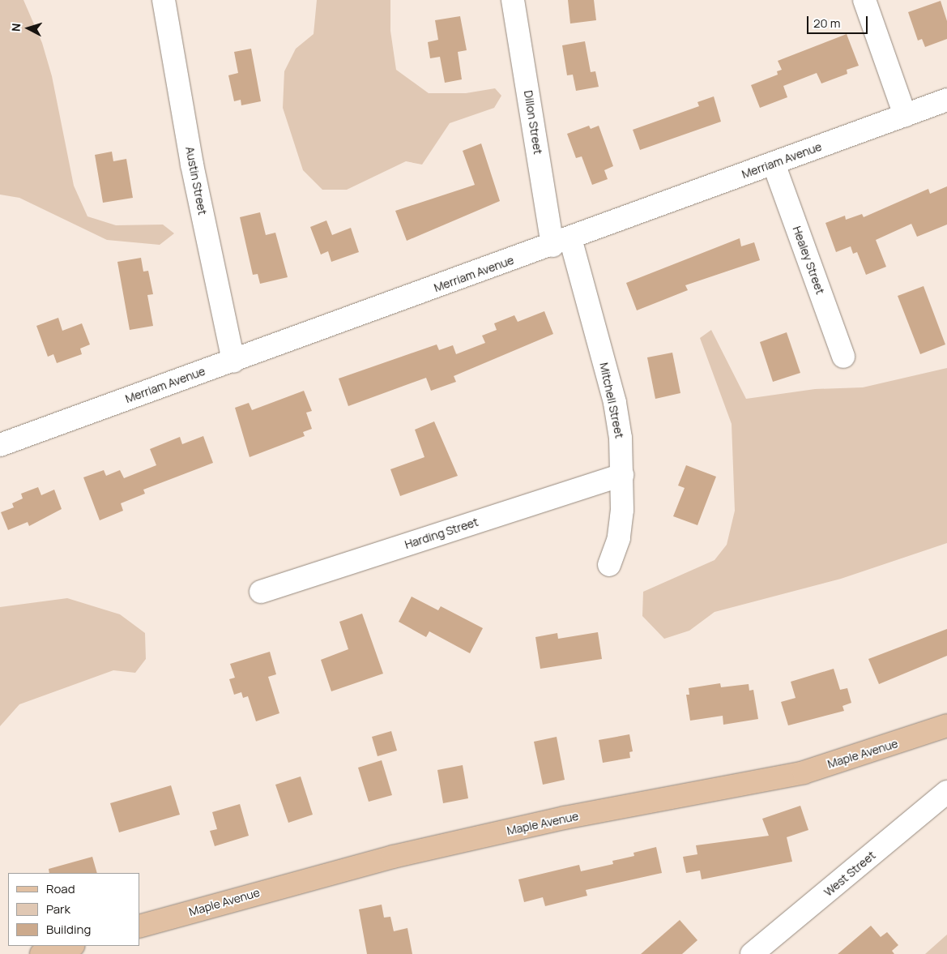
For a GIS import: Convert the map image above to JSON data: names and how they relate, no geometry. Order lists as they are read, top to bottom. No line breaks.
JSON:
{"streets":{"main road":["Maple Avenue"],"street":["Dillon Street","Merriam Avenue","Austin Street","Healey Street","Mitchell Street","Harding Street","West Street"]},"crossings":[["Dillon Street","Merriam Avenue"],["Dillon Street","Mitchell Street"],["Merriam Avenue","Austin Street"],["Merriam Avenue","Healey Street"],["Merriam Avenue","Mitchell Street"],["Mitchell Street","Harding Street"]],"legend":["Road","Park","Building"],"scale_bar":"20 m","north":"left"}
